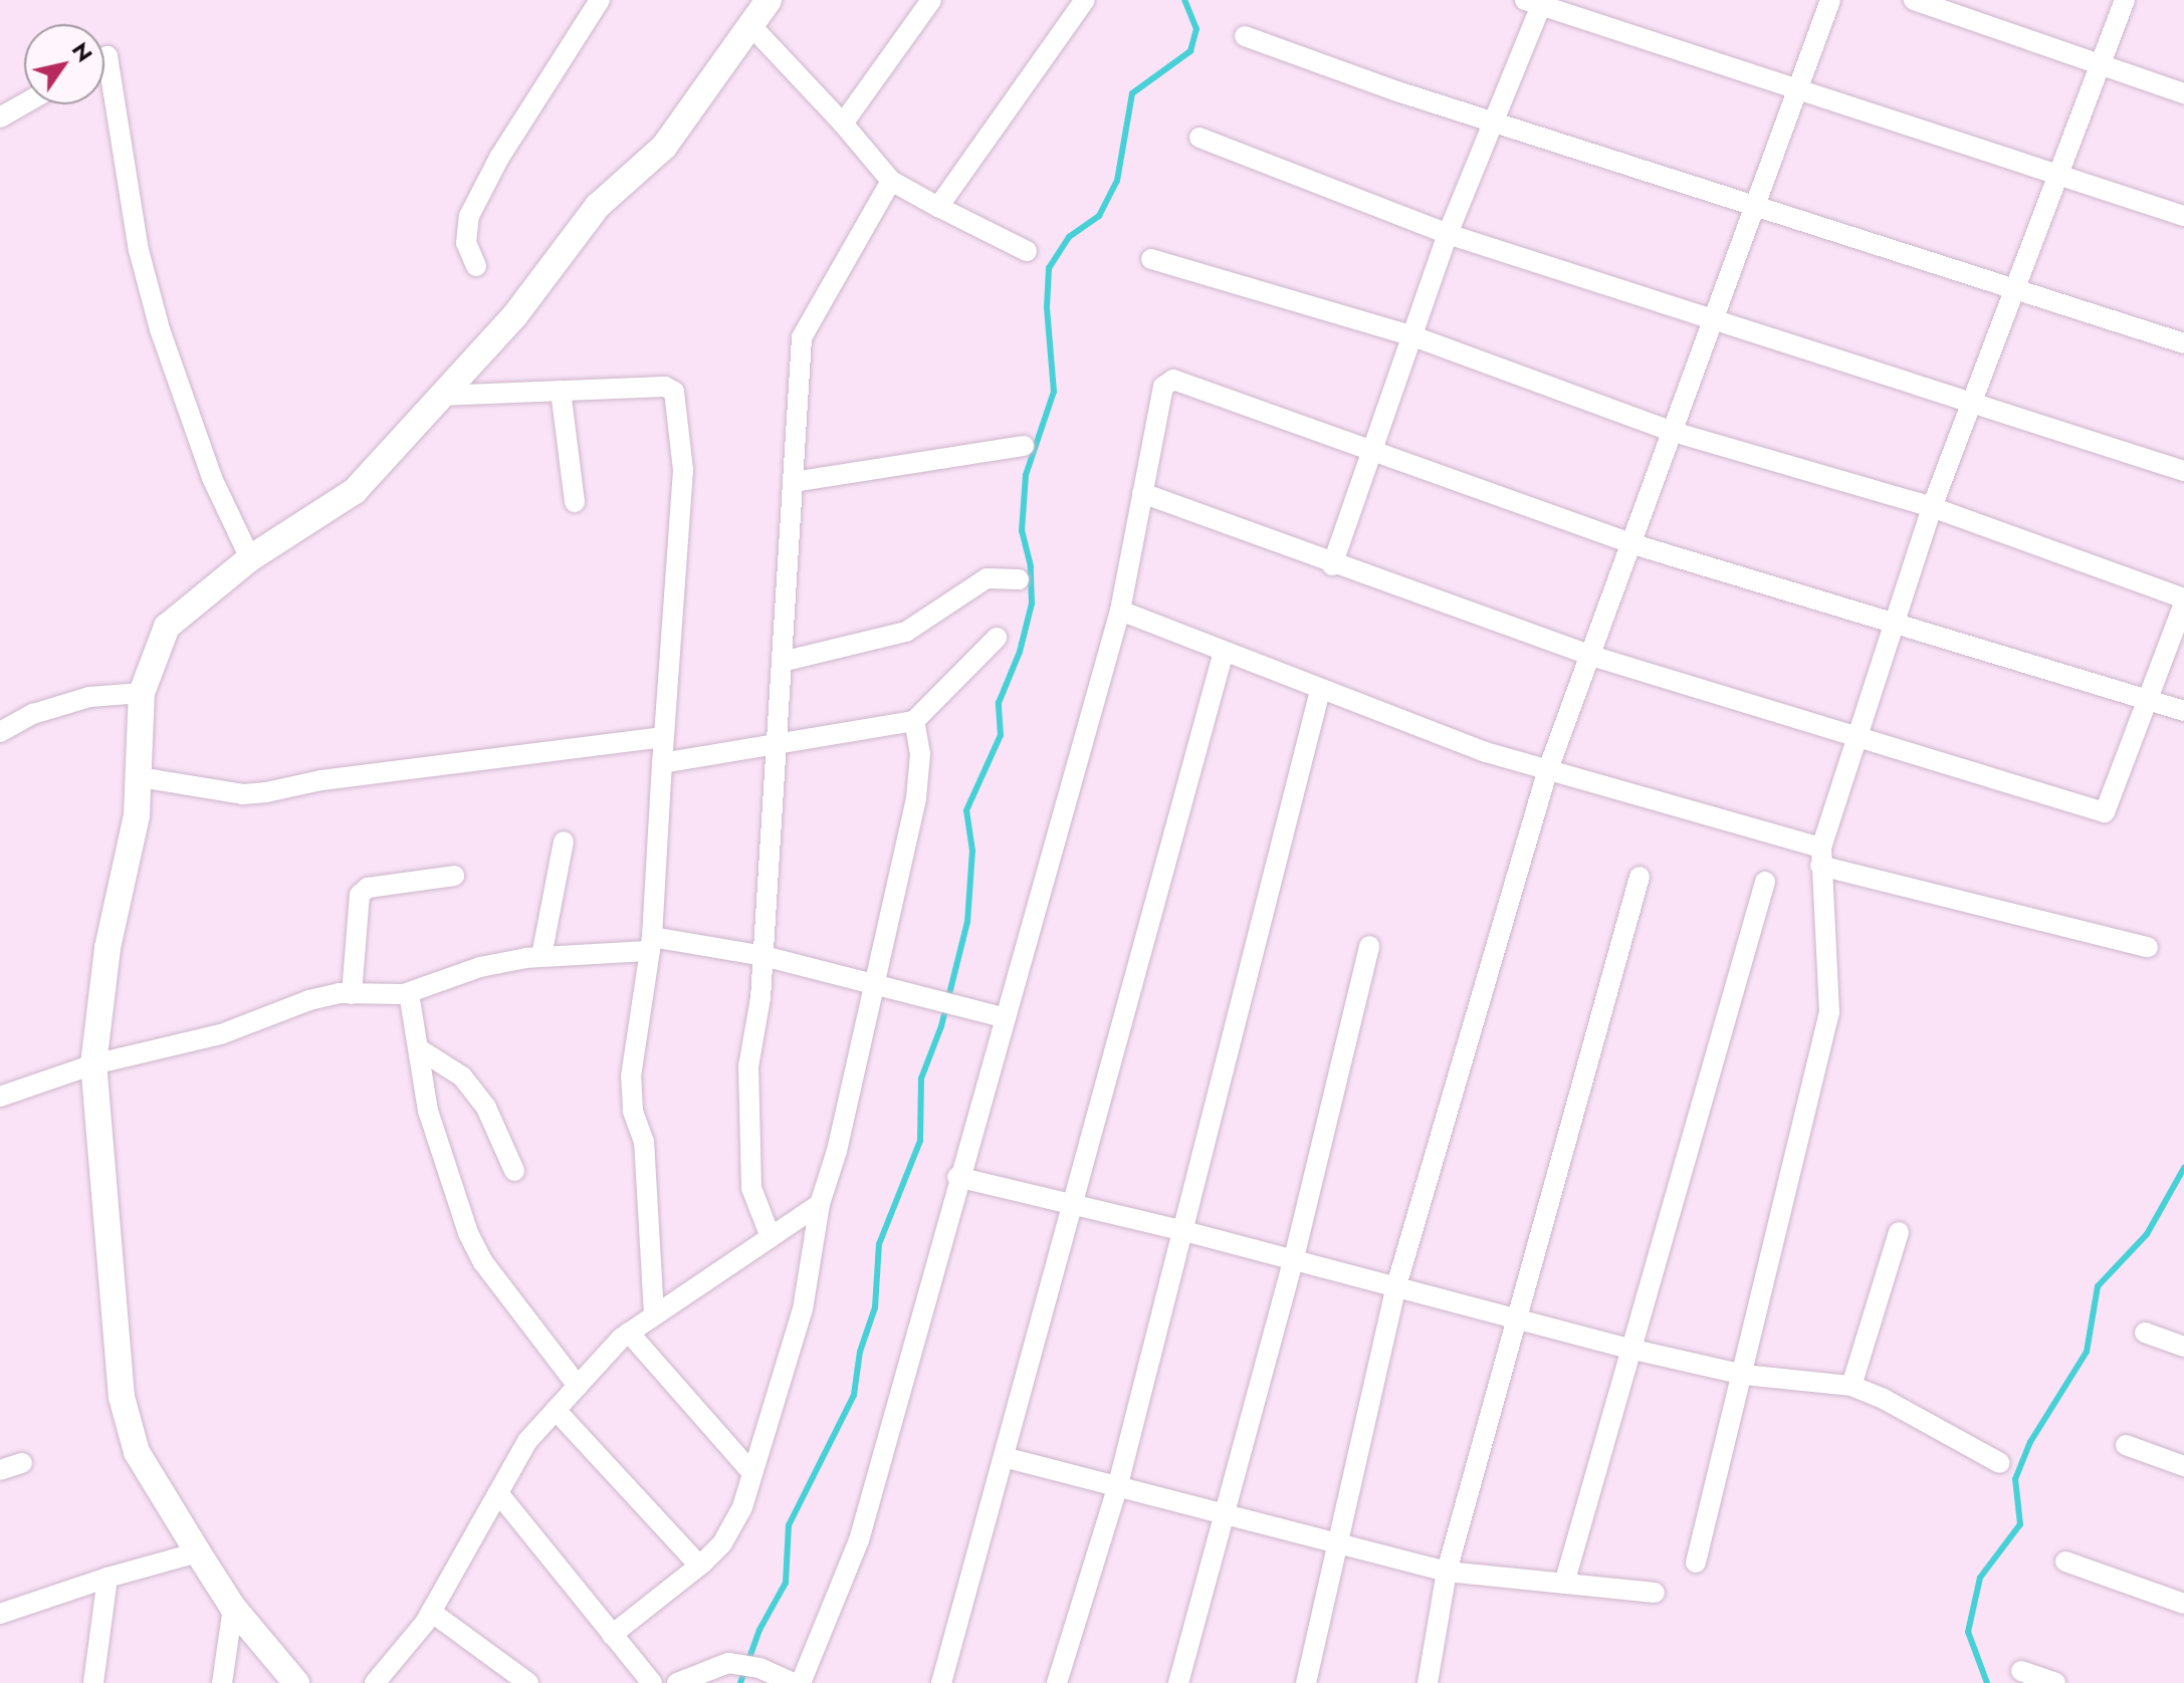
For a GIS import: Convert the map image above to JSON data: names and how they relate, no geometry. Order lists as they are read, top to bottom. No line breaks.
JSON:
{"north":"top right"}
